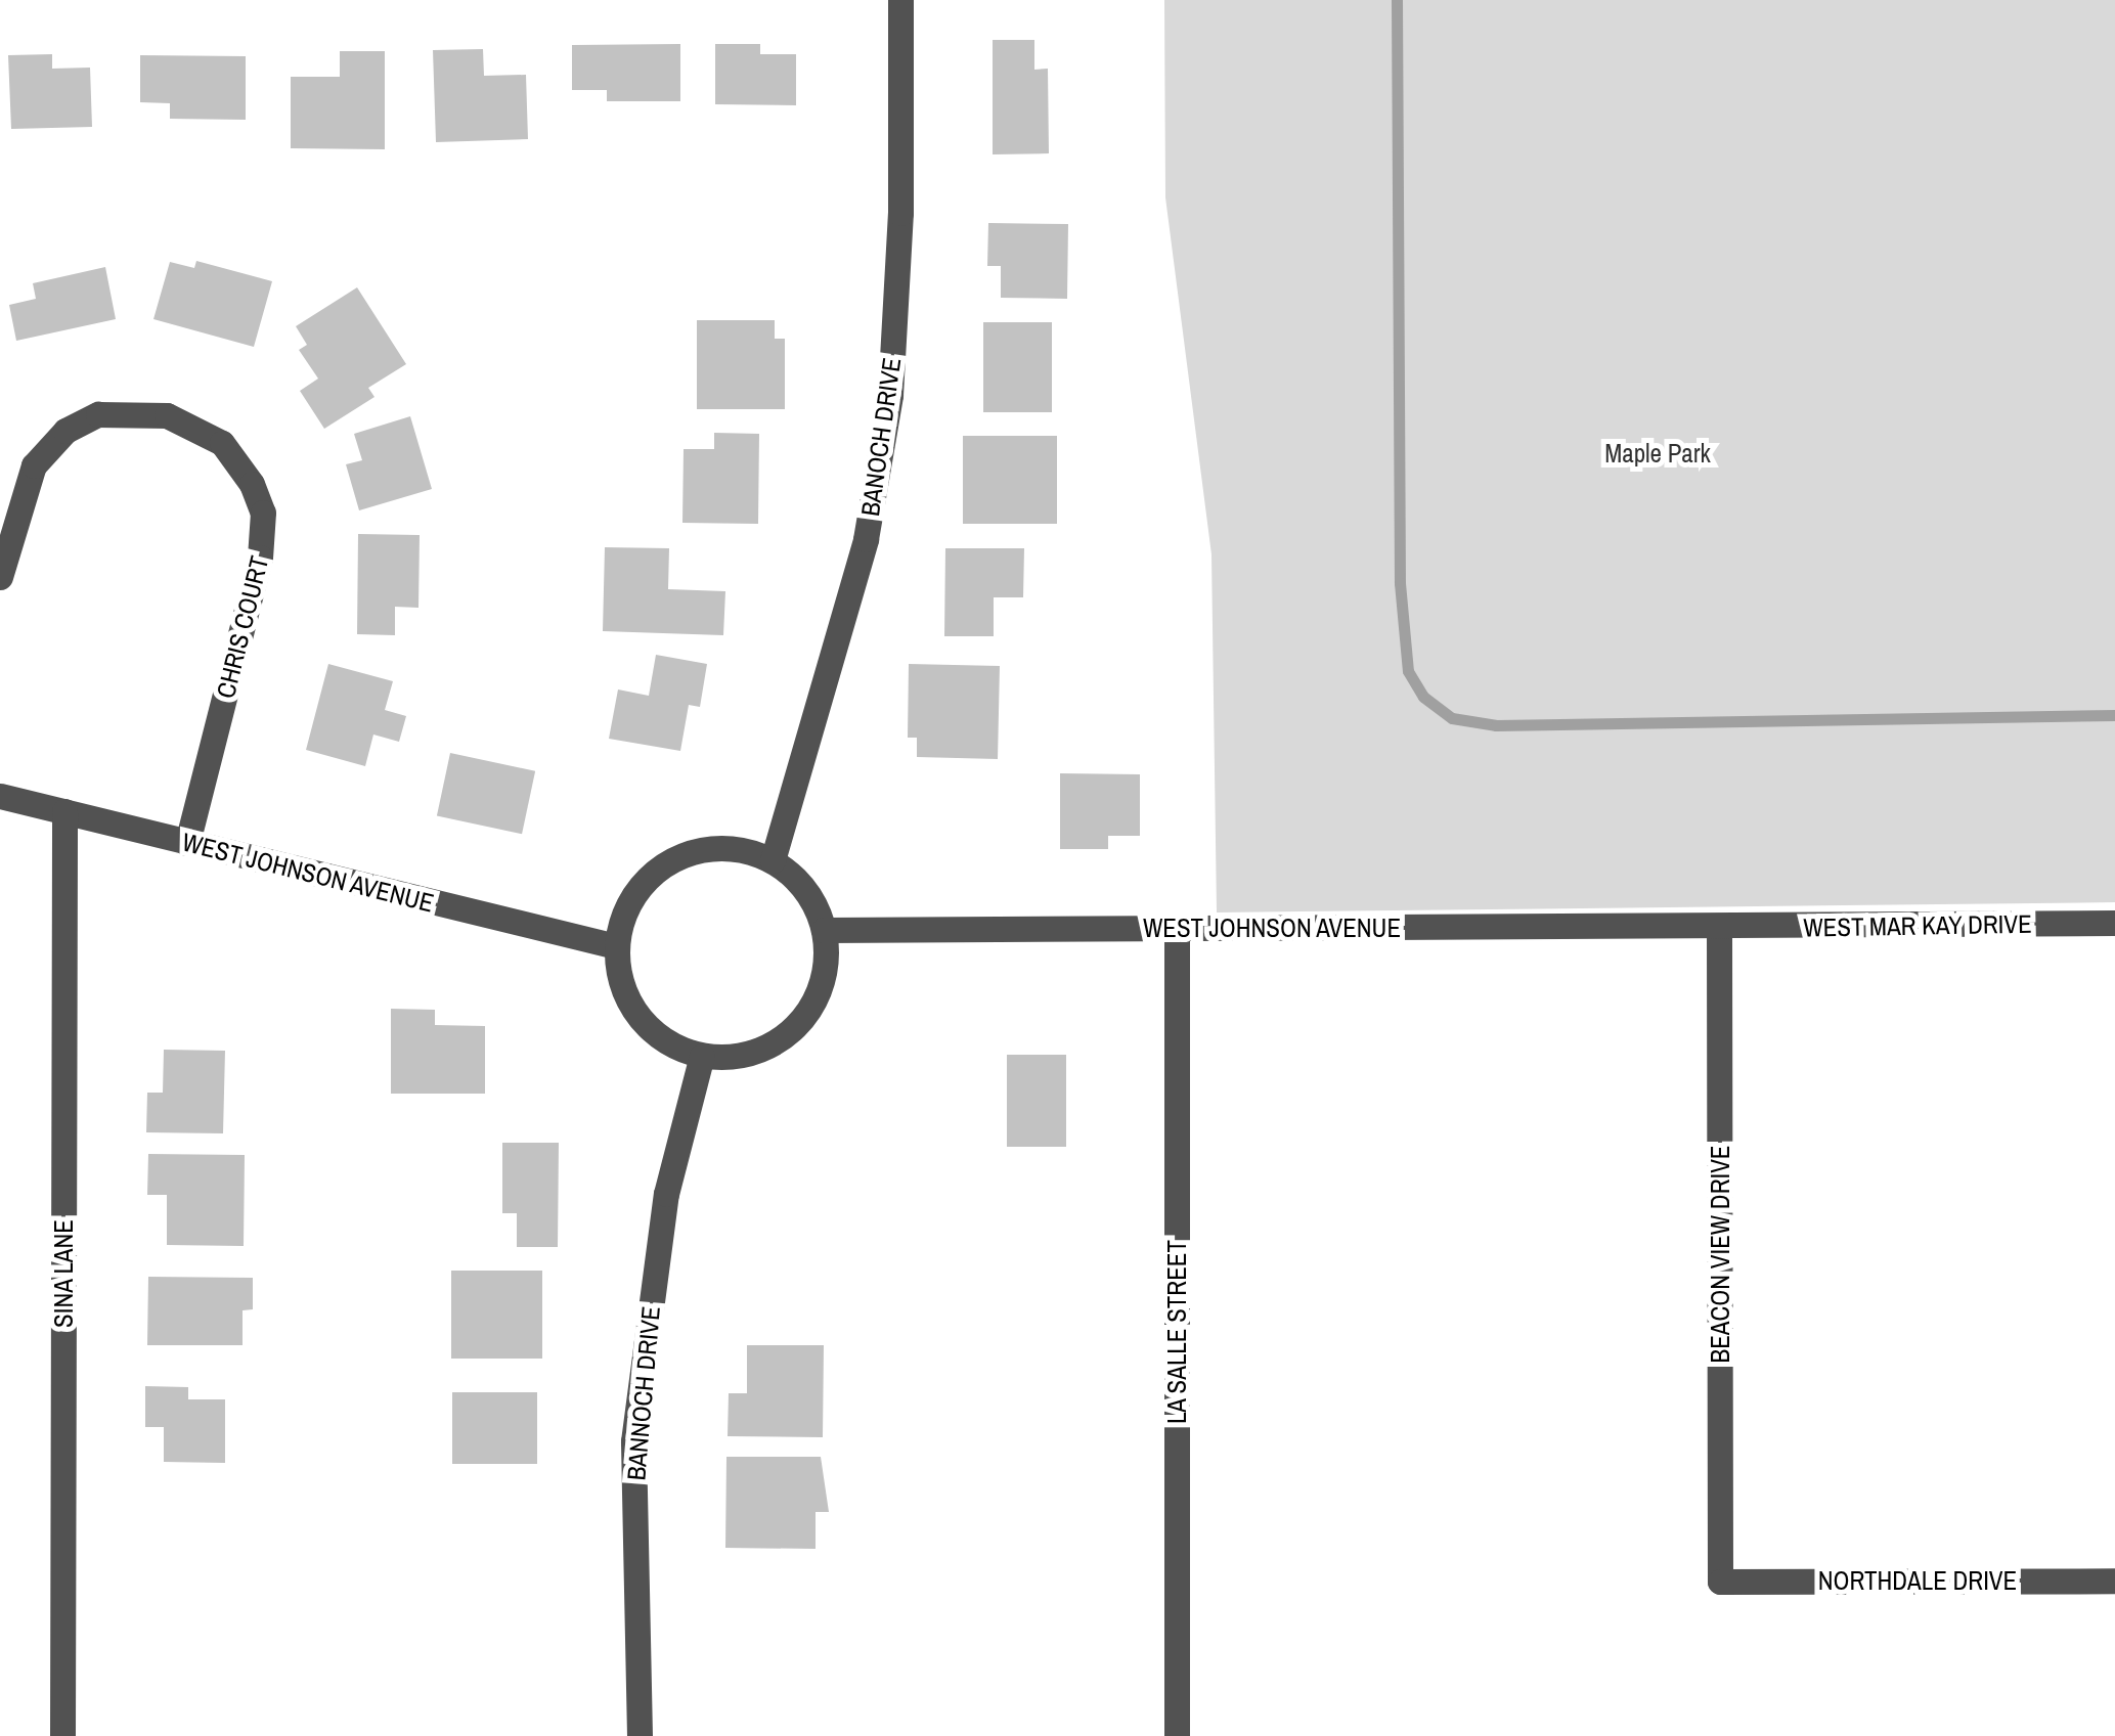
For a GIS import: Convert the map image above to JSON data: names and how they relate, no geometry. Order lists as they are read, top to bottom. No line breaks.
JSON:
{"streets":{"street":["BANOCH DRIVE","CHRIS COURT","WEST JOHNSON AVENUE","WEST MAR KAY DRIVE","BEACON VIEW DRIVE","SINA LANE","LA SALLE STREET","BANNOCH DRIVE","NORTHDALE DRIVE"]},"crossings":[["BANOCH DRIVE","WEST JOHNSON AVENUE"],["BANOCH DRIVE","BANNOCH DRIVE"],["CHRIS COURT","WEST JOHNSON AVENUE"],["WEST JOHNSON AVENUE","WEST MAR KAY DRIVE"],["WEST JOHNSON AVENUE","BEACON VIEW DRIVE"],["WEST JOHNSON AVENUE","SINA LANE"],["WEST JOHNSON AVENUE","LA SALLE STREET"],["WEST JOHNSON AVENUE","BANNOCH DRIVE"],["WEST MAR KAY DRIVE","BEACON VIEW DRIVE"],["BEACON VIEW DRIVE","NORTHDALE DRIVE"]],"parks":["Maple Park"]}
